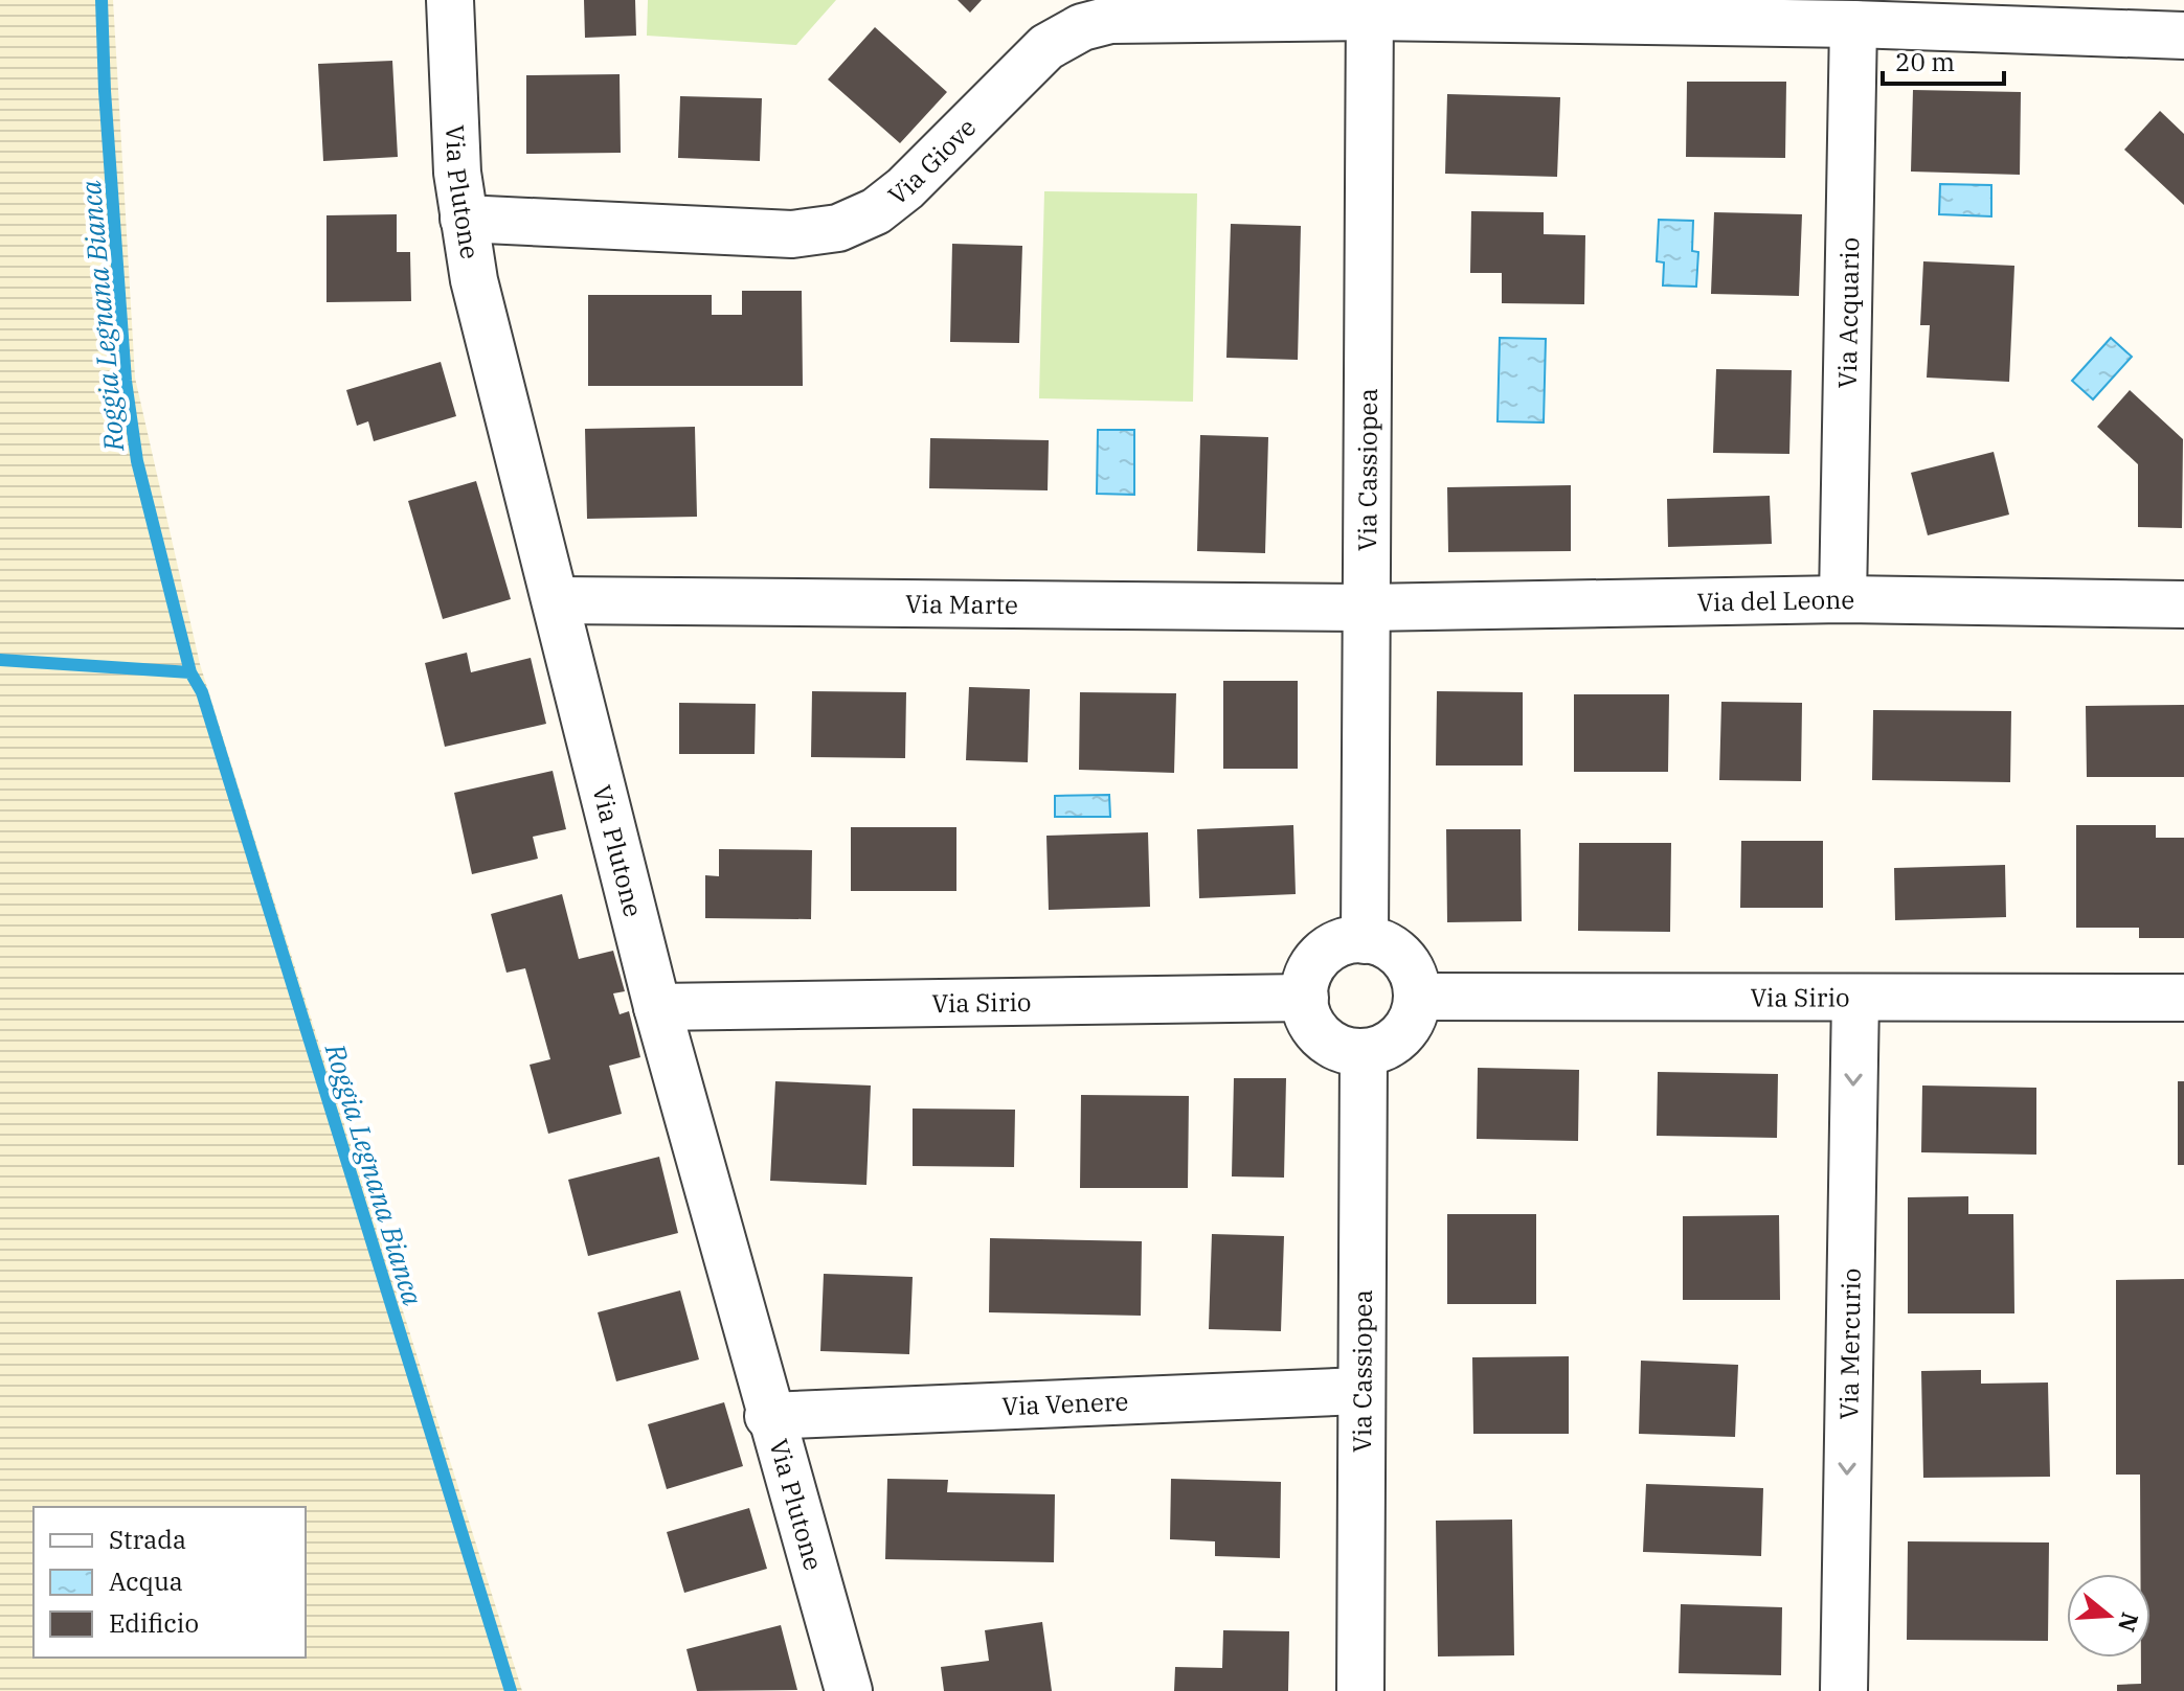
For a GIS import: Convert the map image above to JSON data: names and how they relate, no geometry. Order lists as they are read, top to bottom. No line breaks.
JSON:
{"streets":{"street":["Via Giove","Via Plutone","Via Acquario","Via Cassiopea","Via del Leone","Via Marte","Via Sirio","Via Mercurio","Via Venere"]},"crossings":[["Via Giove","Via Plutone"],["Via Giove","Via Acquario"],["Via Giove","Via Cassiopea"],["Via Plutone","Via Marte"],["Via Plutone","Via Sirio"],["Via Plutone","Via Venere"],["Via Acquario","Via del Leone"],["Via Cassiopea","Via del Leone"],["Via Cassiopea","Via Marte"],["Via Cassiopea","Via Sirio"],["Via Cassiopea","Via Venere"],["Via del Leone","Via Marte"],["Via Sirio","Via Mercurio"]],"one_way":["Via Mercurio"],"water":["Roggia Legnana Bianca"],"legend":["Strada","Acqua","Edificio"],"scale_bar":"20 m","north":"right"}
